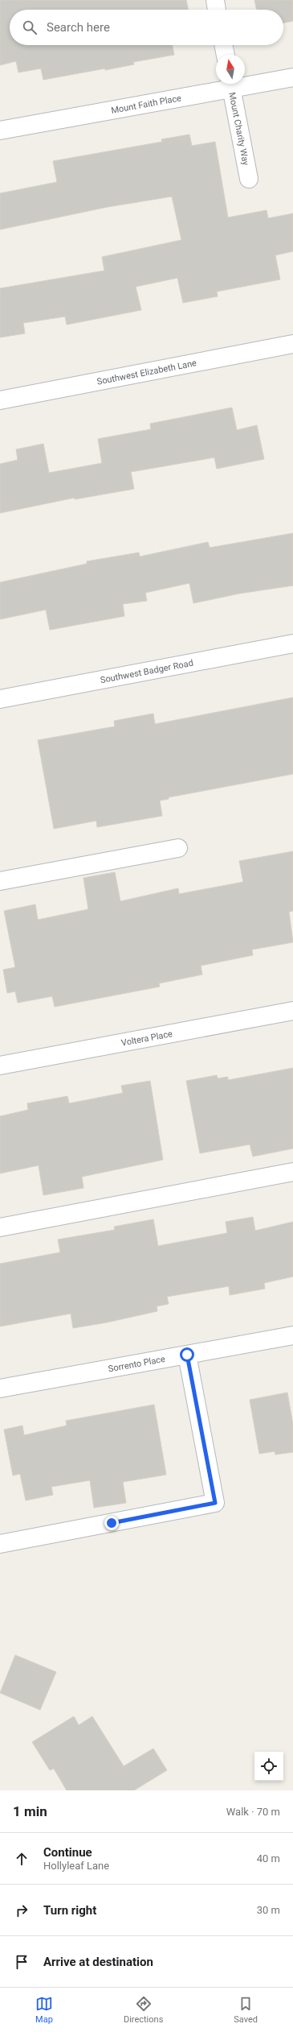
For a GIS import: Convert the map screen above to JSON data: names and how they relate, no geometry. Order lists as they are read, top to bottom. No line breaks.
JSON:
{"streets":{"street":["Mount Faith Place","Mount Charity Way","Southwest Elizabeth Lane","Southwest Badger Road","Voltera Place","Sorrento Place"]},"crossings":[["Mount Faith Place","Mount Charity Way"]],"north":"top","page":{"search":"Search here","heading":["1 min","Walk · 70 m"],"list":[["Continue","Hollyleaf Lane","40 m"],["Turn right","30 m"],"Arrive at destination"],"nav":["Map","Directions","Saved"]}}
